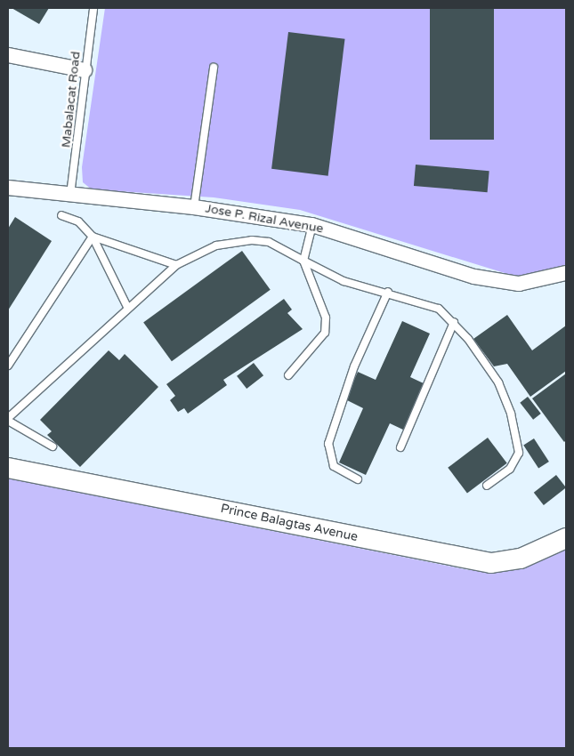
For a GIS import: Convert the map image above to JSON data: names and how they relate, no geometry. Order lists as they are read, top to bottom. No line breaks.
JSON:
{"streets":{"main road":["Prince Balagtas Avenue"],"street":["Jose P. Rizal Avenue"],"lane":["Mabalacat Road"]},"crossings":[["Mabalacat Road","Jose P. Rizal Avenue"]]}
